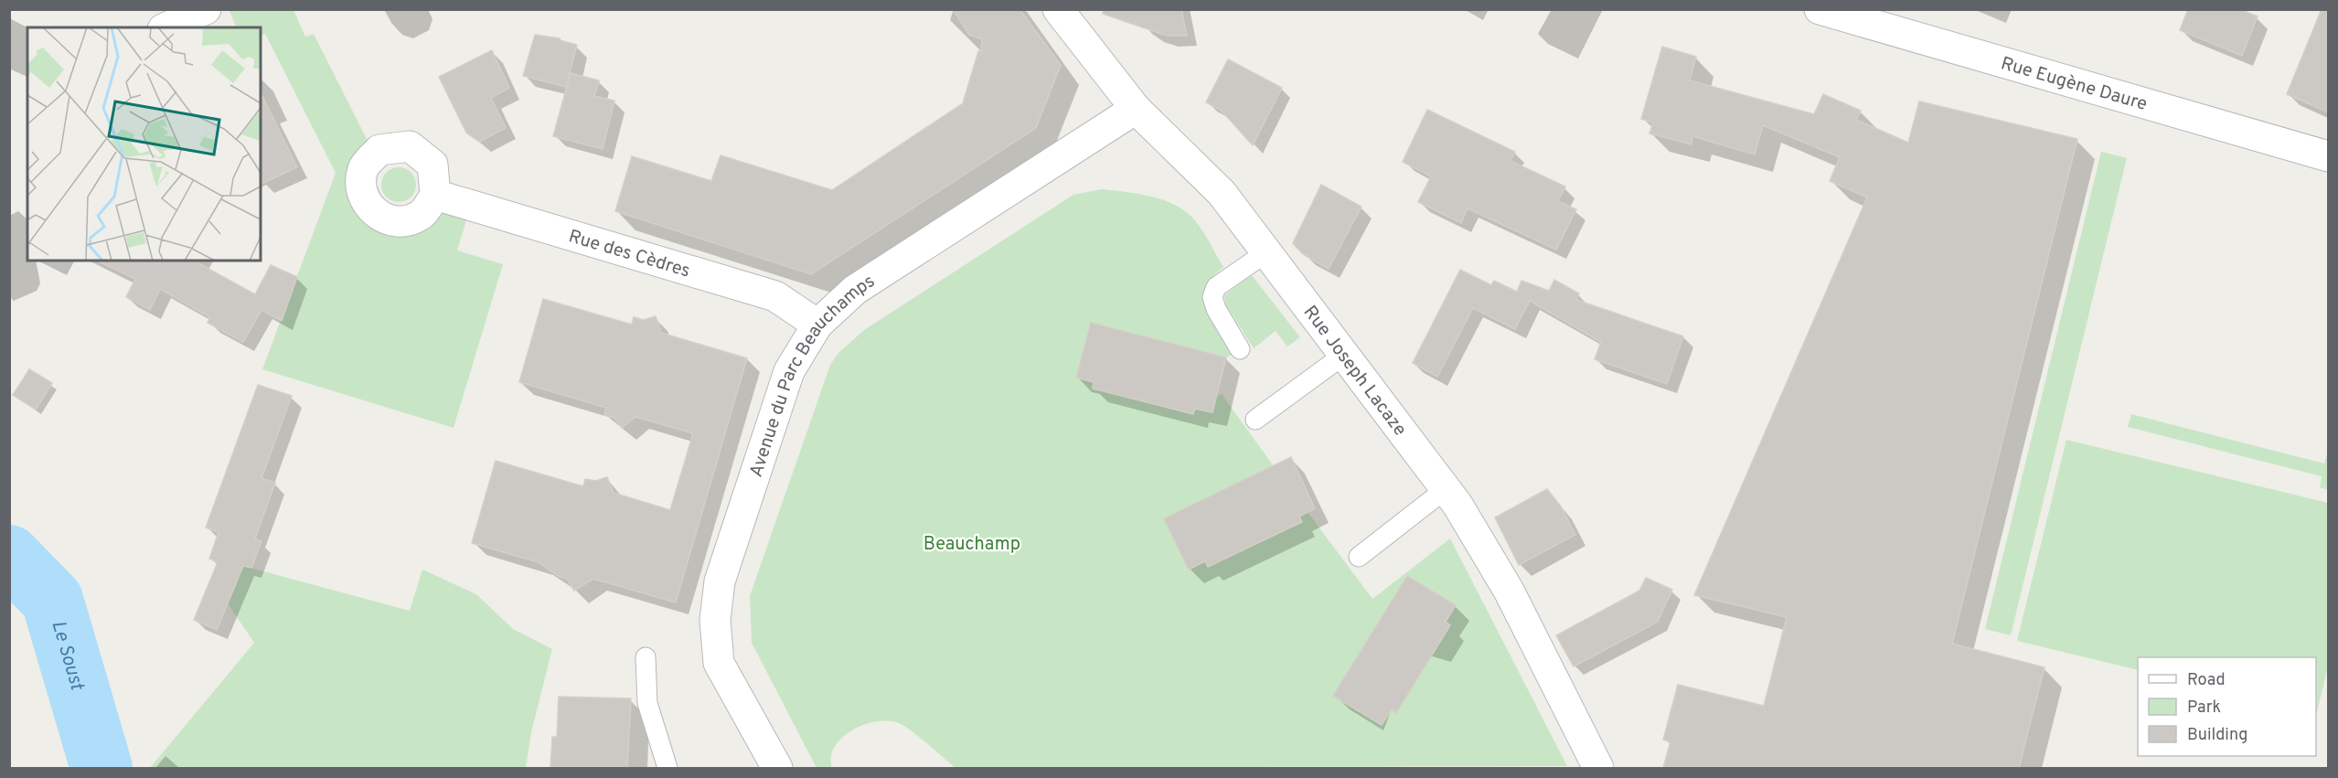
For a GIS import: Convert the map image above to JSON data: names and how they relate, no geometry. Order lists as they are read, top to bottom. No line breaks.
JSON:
{"streets":{"street":["Rue Eugène Daure","Rue des Cèdres","Rue Joseph Lacaze","Avenue du Parc Beauchamps"]},"crossings":[["Rue des Cèdres","Avenue du Parc Beauchamps"],["Rue Joseph Lacaze","Avenue du Parc Beauchamps"]],"water":["Le Soust"],"parks":["Beauchamp"],"legend":["Road","Park","Building"]}
